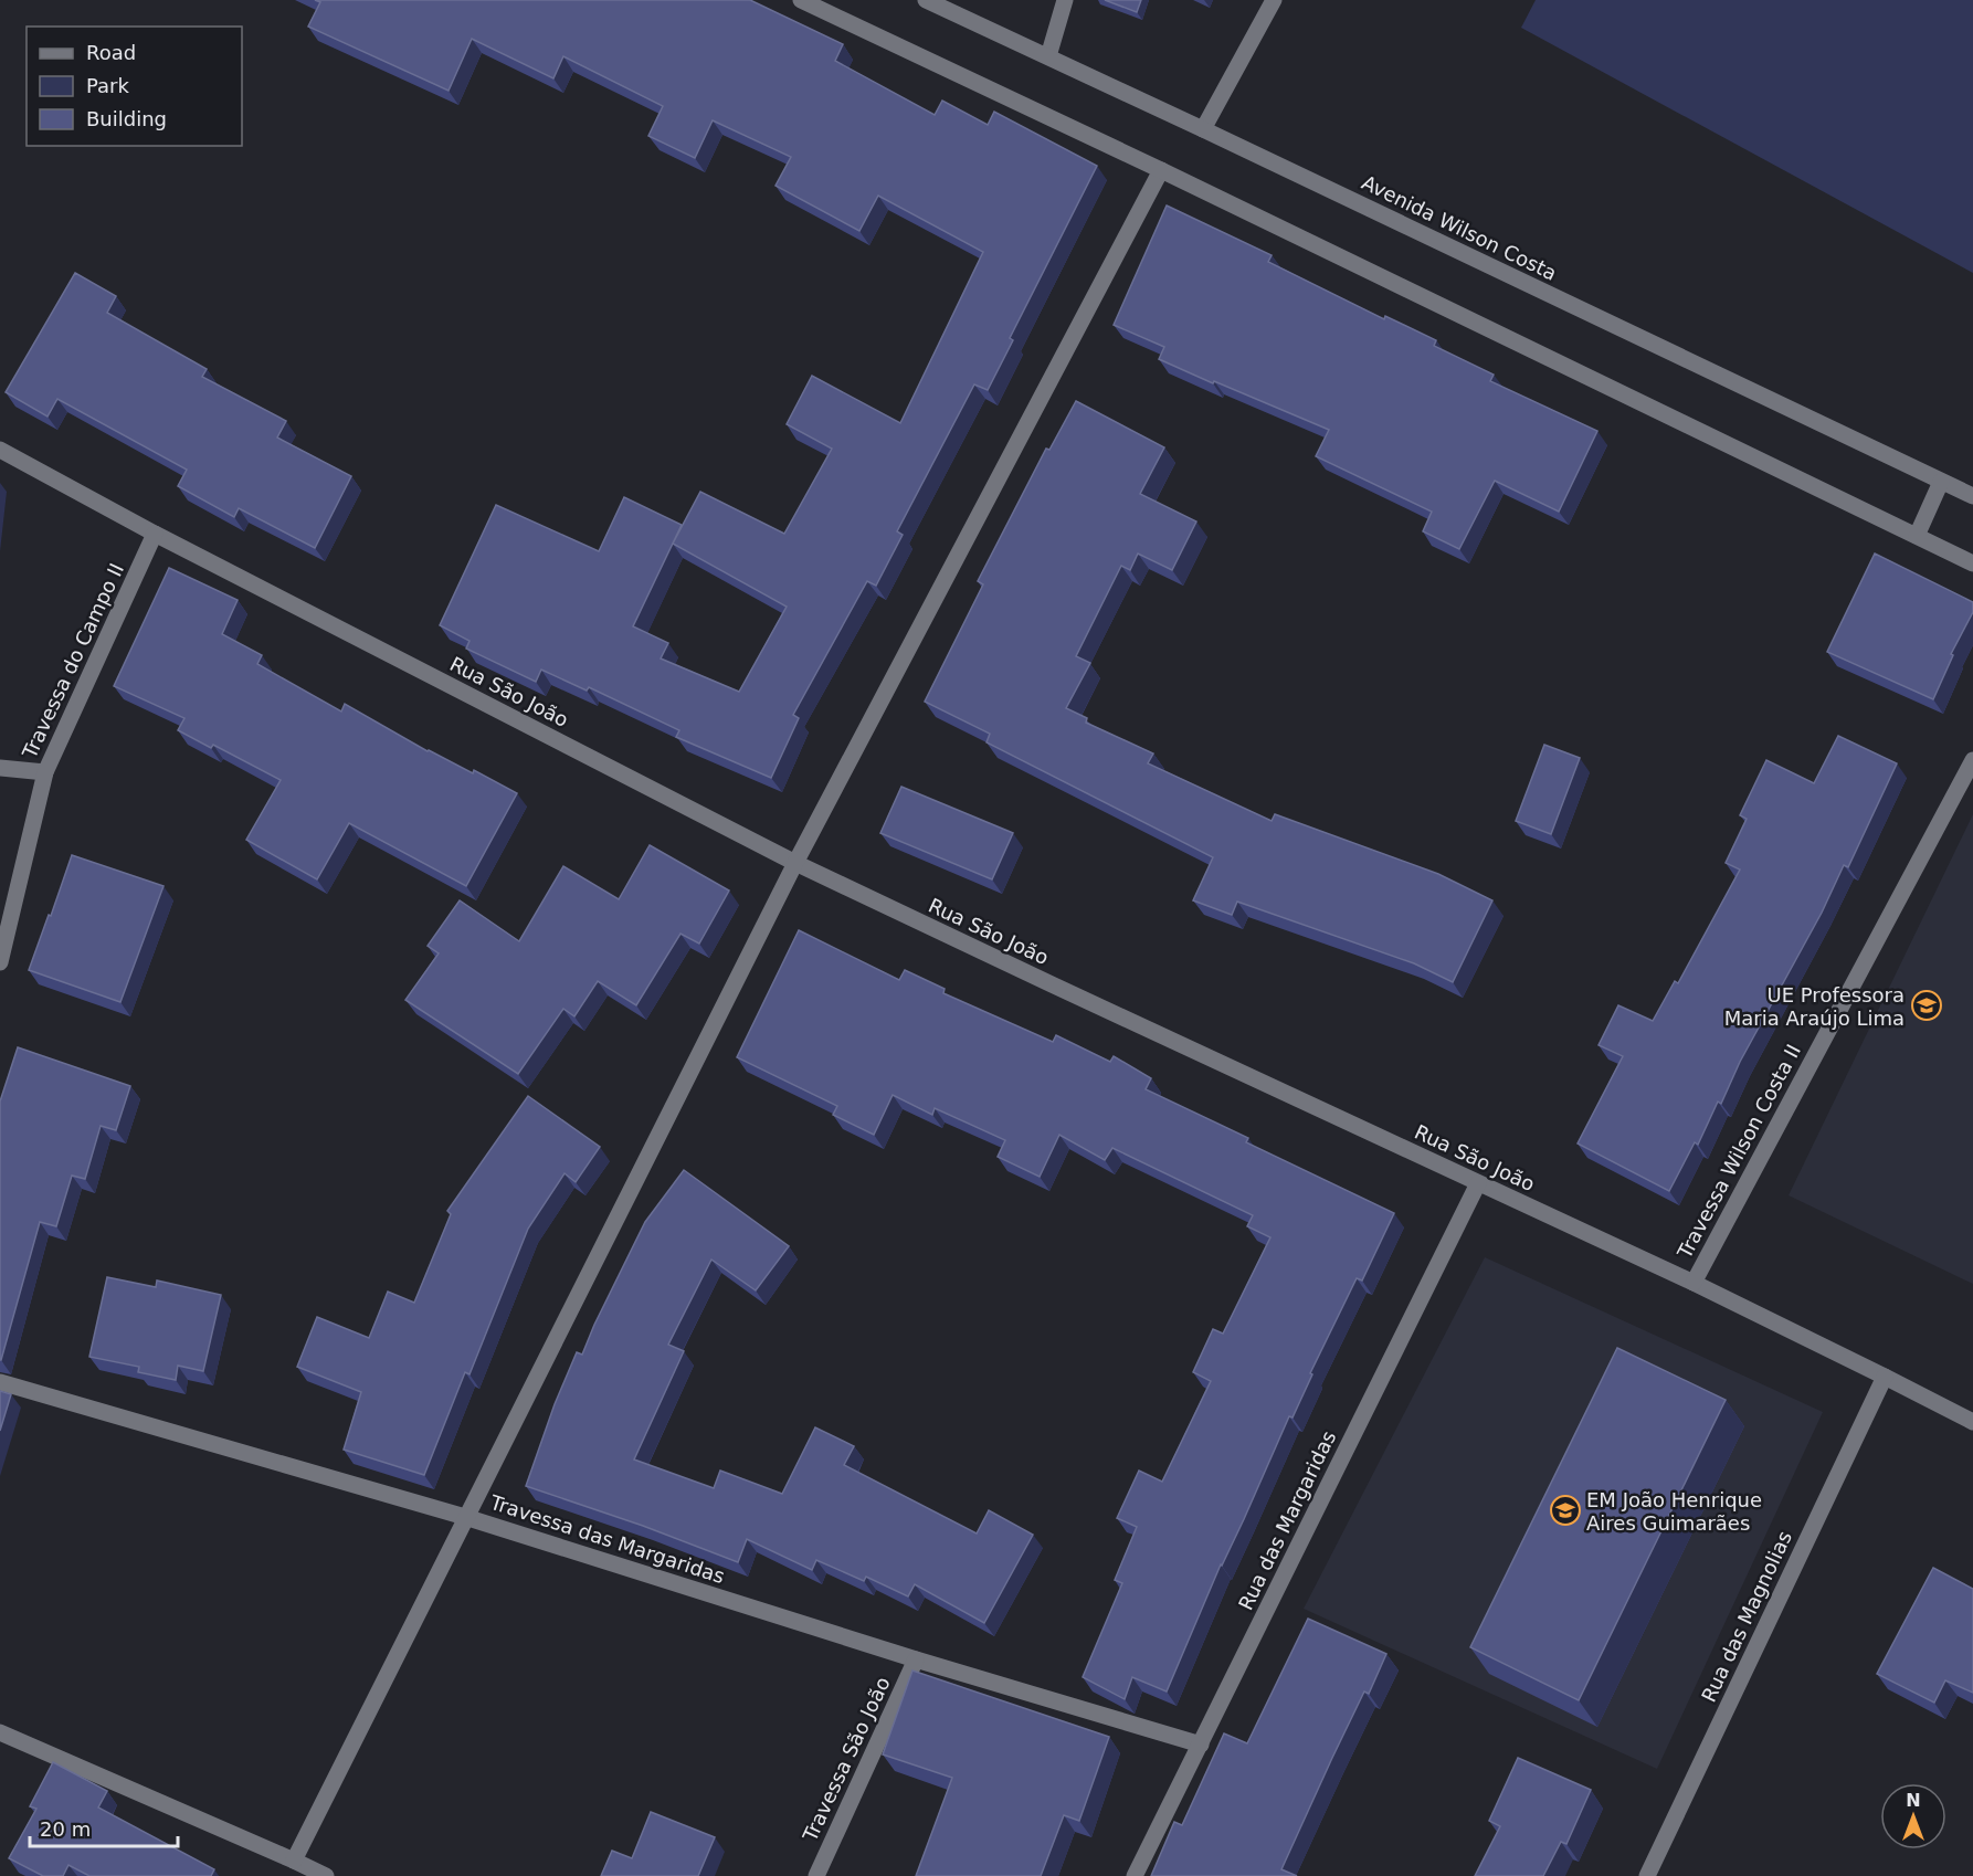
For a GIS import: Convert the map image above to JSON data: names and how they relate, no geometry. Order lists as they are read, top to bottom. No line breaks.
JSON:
{"streets":{"street":["Avenida Wilson Costa","Travessa do Campo II","Rua São João","Travessa Wilson Costa II","Rua das Margaridas","Travessa das Margaridas","Rua das Magnolias","Travessa São João"]},"crossings":[["Travessa do Campo II","Rua São João"],["Rua São João","Travessa Wilson Costa II"],["Rua São João","Rua das Margaridas"],["Rua São João","Rua das Magnolias"],["Rua das Margaridas","Travessa das Margaridas"],["Travessa das Margaridas","Travessa São João"]],"places":{"school or university":["UE Professora Maria Araújo Lima","EM João Henrique Aires Guimarães"]},"legend":["Road","Park","Building"],"scale_bar":"20 m","north":"top"}
